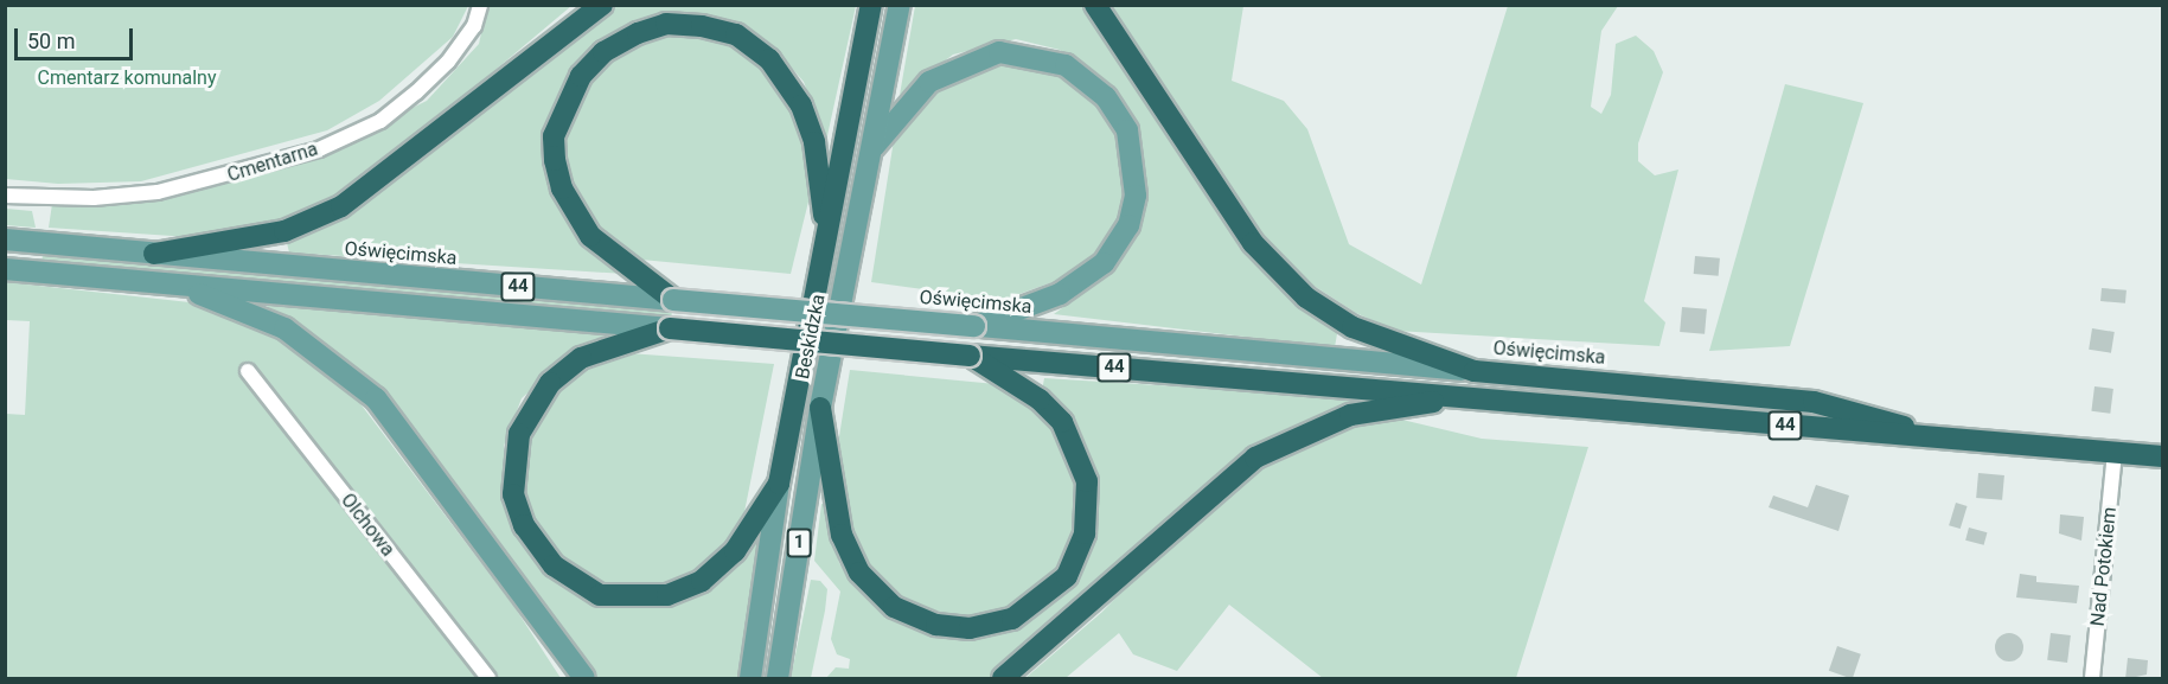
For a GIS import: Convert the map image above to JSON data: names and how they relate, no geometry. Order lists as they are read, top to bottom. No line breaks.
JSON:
{"streets":{"highway":["Oświęcimska","44","Beskidzka","1"],"street":["Cmentarna","Olchowa","Nad Potokiem"]},"crossings":[["Oświęcimska","Nad Potokiem"]],"parks":["Cmentarz komunalny"],"scale_bar":"50 m"}
